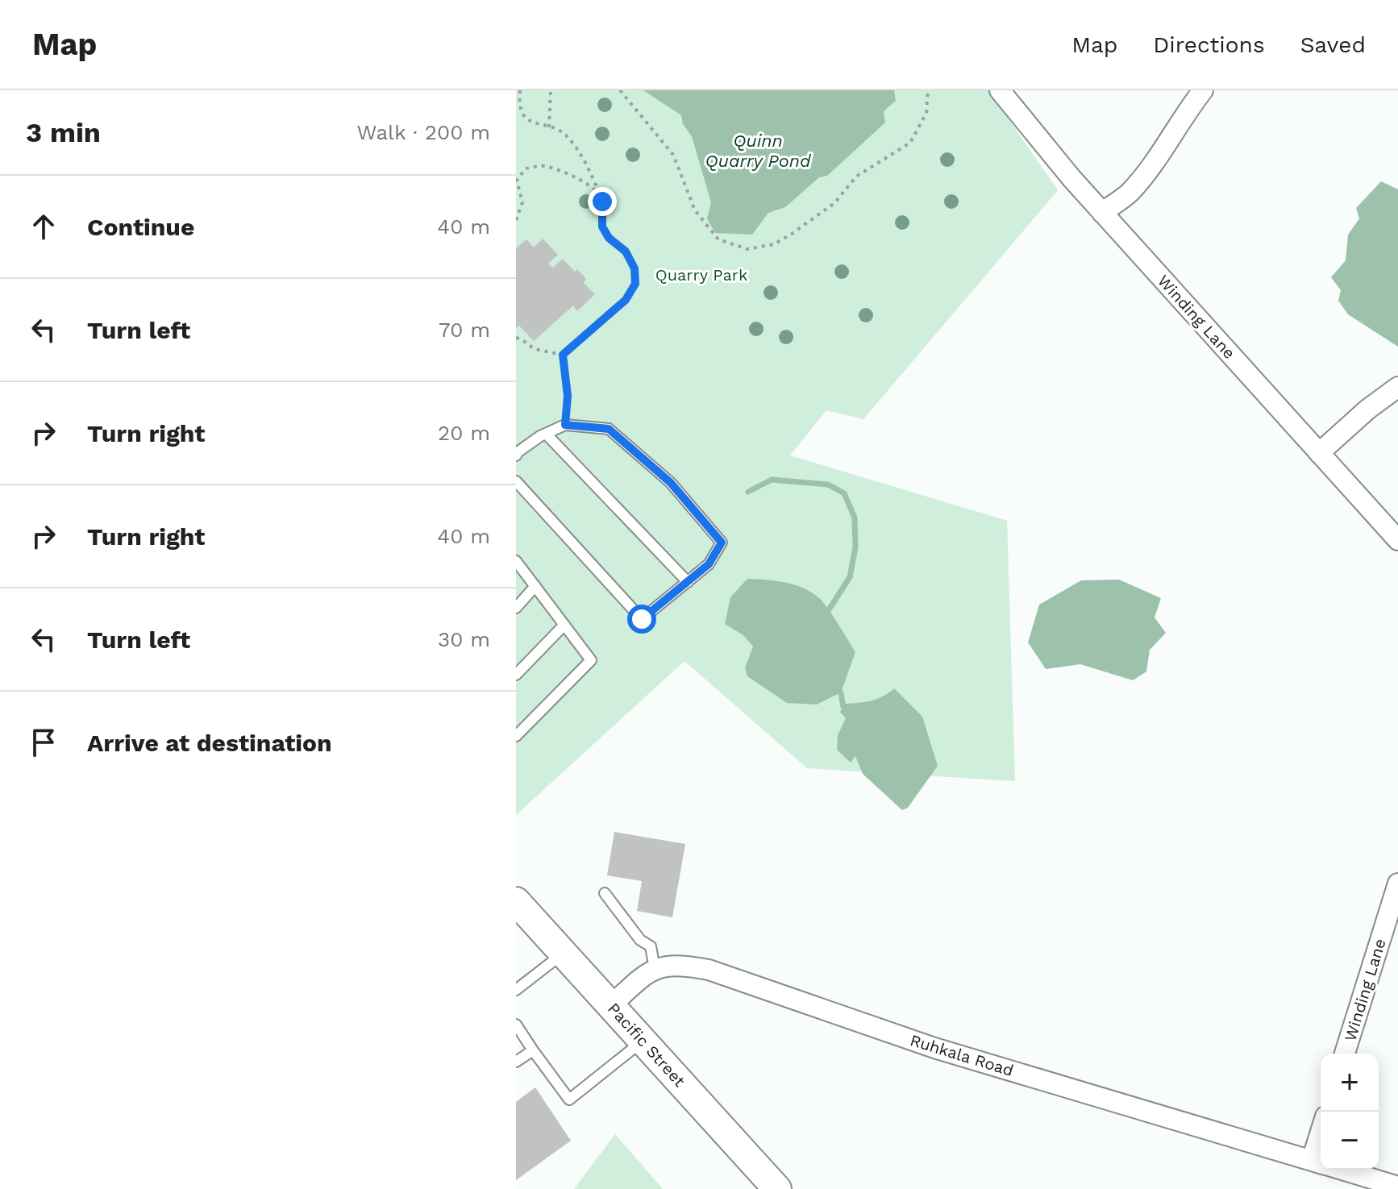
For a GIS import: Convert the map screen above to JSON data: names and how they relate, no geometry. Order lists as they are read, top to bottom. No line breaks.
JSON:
{"streets":{"main road":["Pacific Street"],"street":["Winding Lane","Ruhkala Road"]},"water":["Quinn Quarry Pond"],"parks":["Quarry Park"],"page":{"header":"Map","nav":["Map","Directions","Saved"],"heading":["3 min","Walk · 200 m"],"list":[["Continue","40 m"],["Turn left","70 m"],["Turn right","20 m"],["Turn right","40 m"],["Turn left","30 m"],"Arrive at destination"],"map_buttons":["+","−"]}}
